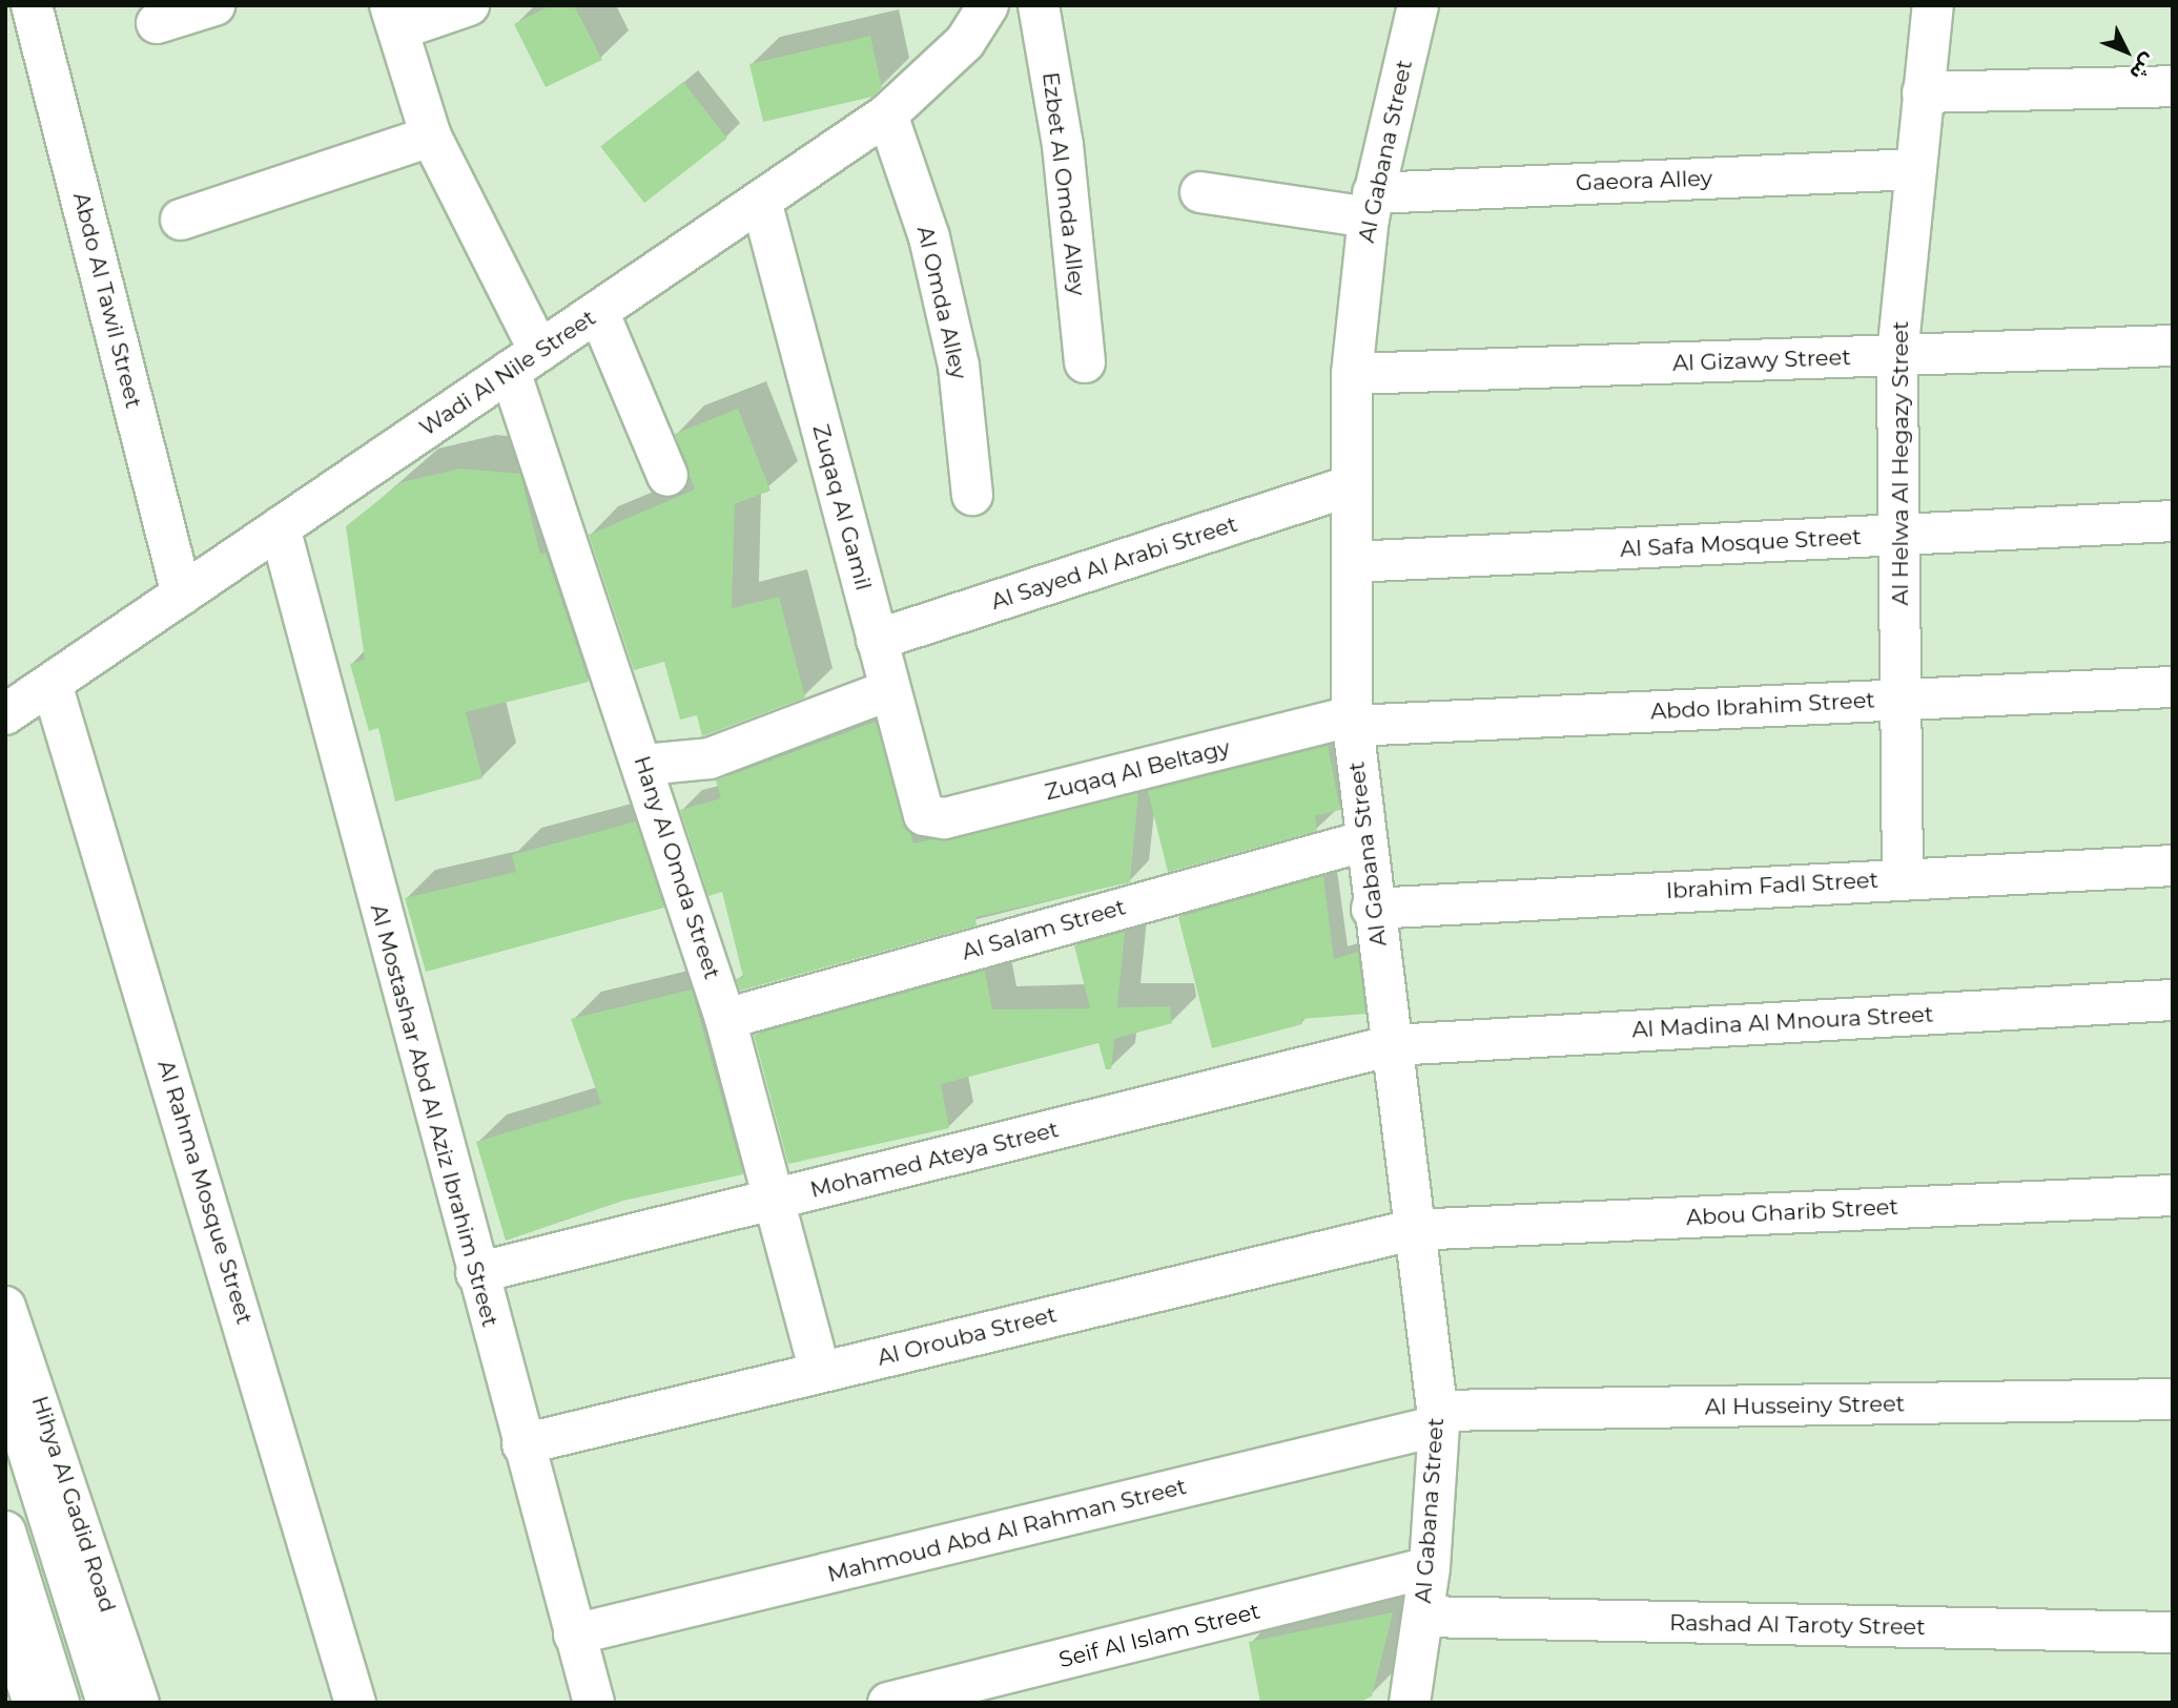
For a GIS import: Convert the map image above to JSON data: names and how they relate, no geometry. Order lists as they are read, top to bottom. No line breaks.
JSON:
{"streets":{"street":["Al Gabana Street","Gaeora Alley","Ezbet Al Omda Alley","Abdo Al Tawil Street","Al Omda Alley","Al Gizawy Street","Wadi Al Nile Street","Al Helwa Al Hegazy Street","Zuqaq Al Gamil","Al Safa Mosque Street","Al Sayed Al Arabi Street","Abdo Ibrahim Street","Zuqaq Al Beltagy","Hany Al Omda Street","Ibrahim Fadl Street","Al Salam Street","Al Madina Al Mnoura Street","Al Mostashar Abd Al Aziz Ibrahim Street","Mohamed Ateya Street","Al Rahma Mosque Street","Abou Gharib Street","Al Orouba Street","Al Husseiny Street","Hihya Al Gadid Road","Mahmoud Abd Al Rahman Street","Rashad Al Taroty Street","Seif Al Islam Street"]},"crossings":[["Al Gabana Street","Gaeora Alley"],["Al Gabana Street","Al Gizawy Street"],["Al Gabana Street","Al Safa Mosque Street"],["Al Gabana Street","Al Sayed Al Arabi Street"],["Al Gabana Street","Abdo Ibrahim Street"],["Al Gabana Street","Zuqaq Al Beltagy"],["Al Gabana Street","Ibrahim Fadl Street"],["Al Gabana Street","Al Salam Street"],["Al Gabana Street","Al Madina Al Mnoura Street"],["Al Gabana Street","Mohamed Ateya Street"],["Al Gabana Street","Abou Gharib Street"],["Al Gabana Street","Al Orouba Street"],["Al Gabana Street","Al Husseiny Street"],["Al Gabana Street","Mahmoud Abd Al Rahman Street"],["Al Gabana Street","Rashad Al Taroty Street"],["Al Gabana Street","Seif Al Islam Street"],["Gaeora Alley","Al Helwa Al Hegazy Street"],["Abdo Al Tawil Street","Wadi Al Nile Street"],["Al Omda Alley","Wadi Al Nile Street"],["Al Gizawy Street","Al Helwa Al Hegazy Street"],["Wadi Al Nile Street","Zuqaq Al Gamil"],["Wadi Al Nile Street","Hany Al Omda Street"],["Wadi Al Nile Street","Al Mostashar Abd Al Aziz Ibrahim Street"],["Wadi Al Nile Street","Al Rahma Mosque Street"],["Al Helwa Al Hegazy Street","Al Safa Mosque Street"],["Al Helwa Al Hegazy Street","Abdo Ibrahim Street"],["Al Helwa Al Hegazy Street","Ibrahim Fadl Street"],["Zuqaq Al Gamil","Al Sayed Al Arabi Street"],["Zuqaq Al Gamil","Zuqaq Al Beltagy"],["Abdo Ibrahim Street","Zuqaq Al Beltagy"],["Hany Al Omda Street","Al Salam Street"],["Hany Al Omda Street","Mohamed Ateya Street"],["Hany Al Omda Street","Al Orouba Street"],["Al Madina Al Mnoura Street","Mohamed Ateya Street"],["Al Mostashar Abd Al Aziz Ibrahim Street","Mohamed Ateya Street"],["Al Mostashar Abd Al Aziz Ibrahim Street","Al Orouba Street"],["Al Mostashar Abd Al Aziz Ibrahim Street","Mahmoud Abd Al Rahman Street"],["Abou Gharib Street","Al Orouba Street"],["Al Husseiny Street","Mahmoud Abd Al Rahman Street"]],"north":"bottom right"}
